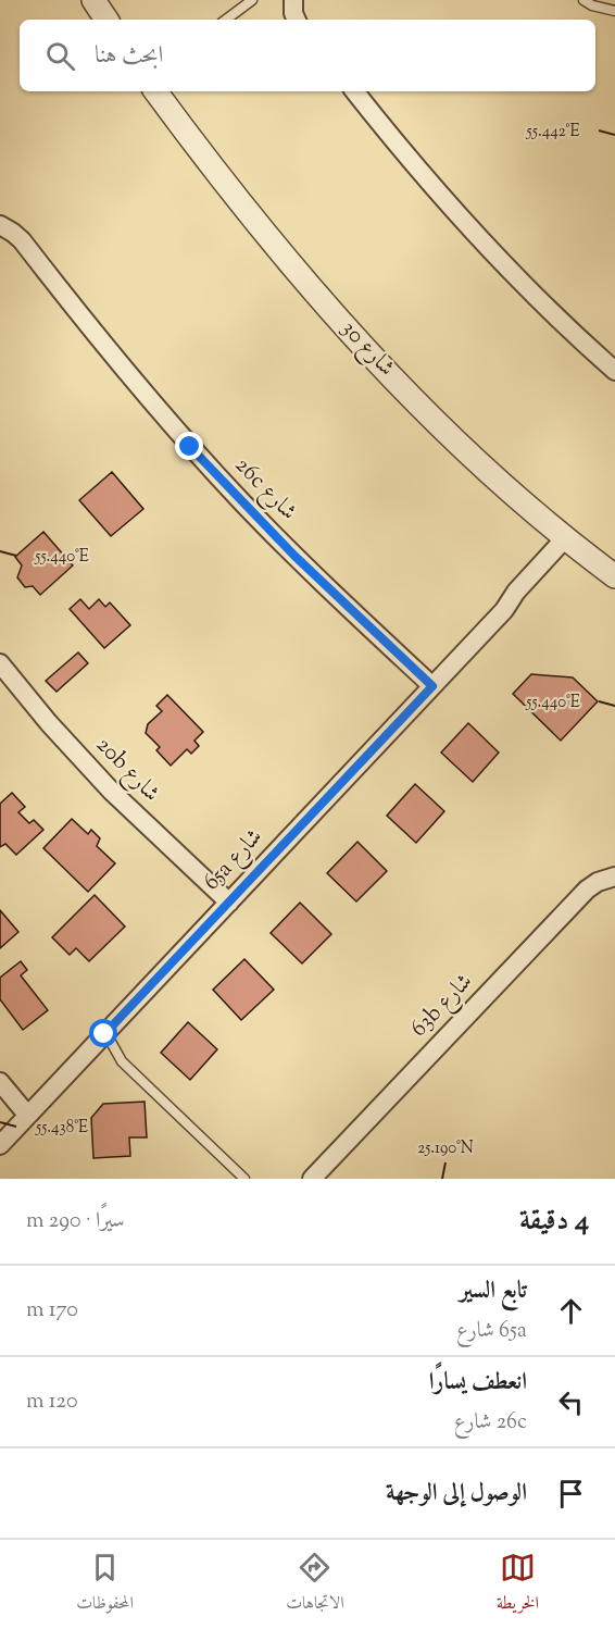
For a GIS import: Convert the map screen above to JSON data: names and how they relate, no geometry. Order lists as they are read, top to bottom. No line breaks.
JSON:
{"streets":{"street":["شارع 30","26c شارع","20b شارع","65a شارع","63b شارع"]},"crossings":[["شارع 30","65a شارع"],["26c شارع","65a شارع"],["20b شارع","65a شارع"]],"page":{"search":"ابحث هنا","heading":["4 دقيقة","سيرًا · 290 m"],"list":[["تابع السير","65a شارع","170 m"],["انعطف يسارًا","26c شارع","120 m"],"الوصول إلى الوجهة"],"nav":["الخريطة","الاتجاهات","المحفوظات"]},"coordinates":["55.442°E","55.440°E","55.438°E","25.190°N"]}
